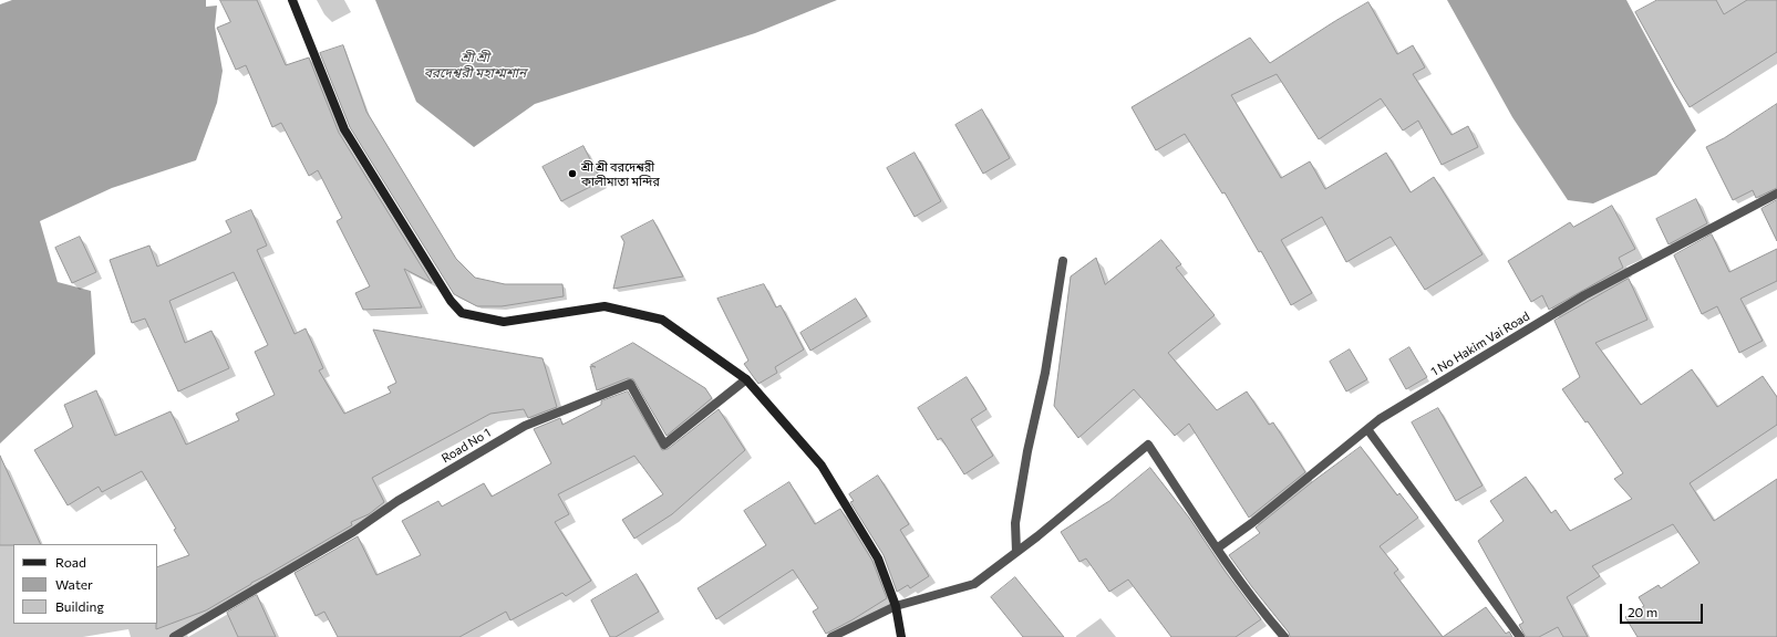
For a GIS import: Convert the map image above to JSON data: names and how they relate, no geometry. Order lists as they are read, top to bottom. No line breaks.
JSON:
{"streets":{"street":["1 No Hakim Vai Road","Road No 1"]},"water":["শ্রী শ্রী বরদেশ্বরী মহাশ্মশান"],"places":["শ্রী শ্রী বরদেশ্বরী কালীমাতা মন্দির"],"legend":["Road","Water","Building"],"scale_bar":"20 m"}
